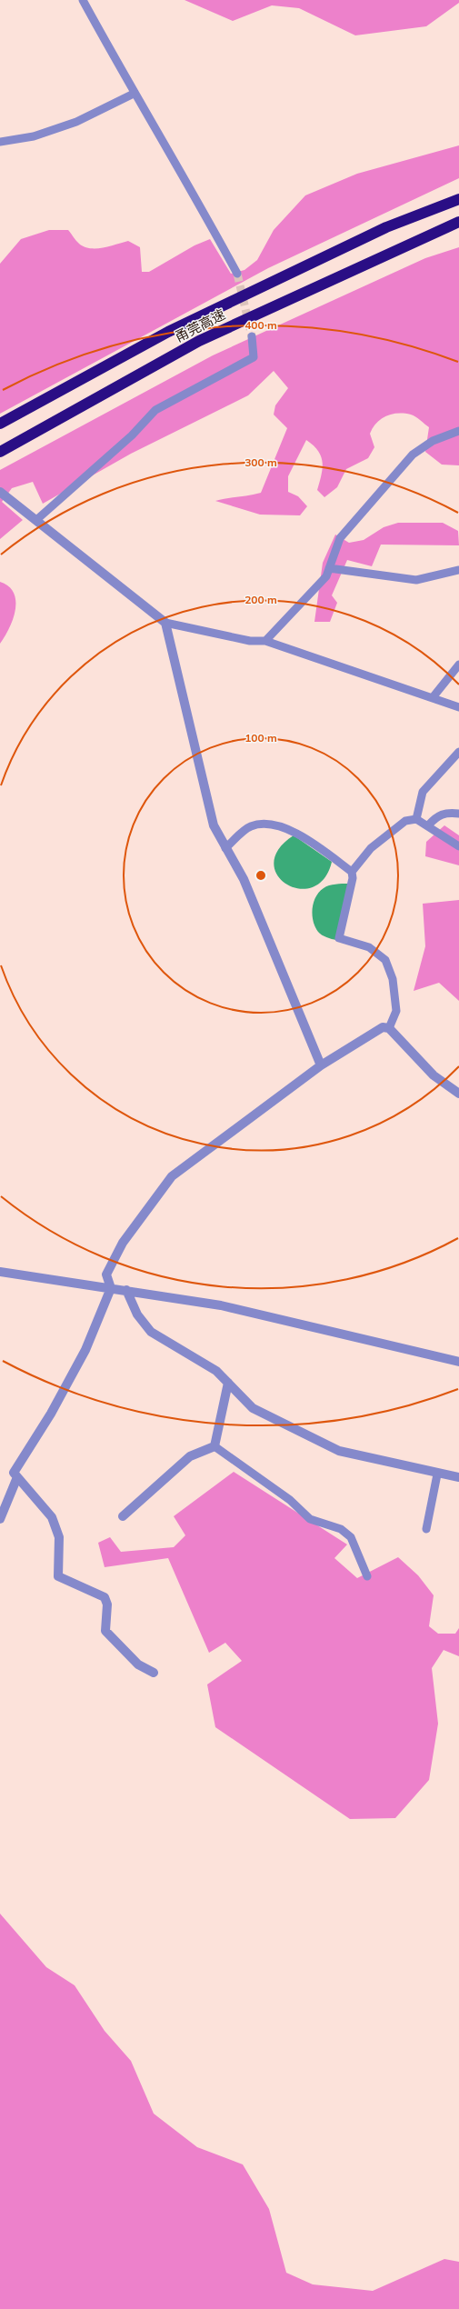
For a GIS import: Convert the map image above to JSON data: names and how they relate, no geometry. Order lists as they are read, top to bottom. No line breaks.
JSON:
{"streets":{"highway":["甬莞高速"]},"rings":["400 m","300 m","200 m","100 m"]}
